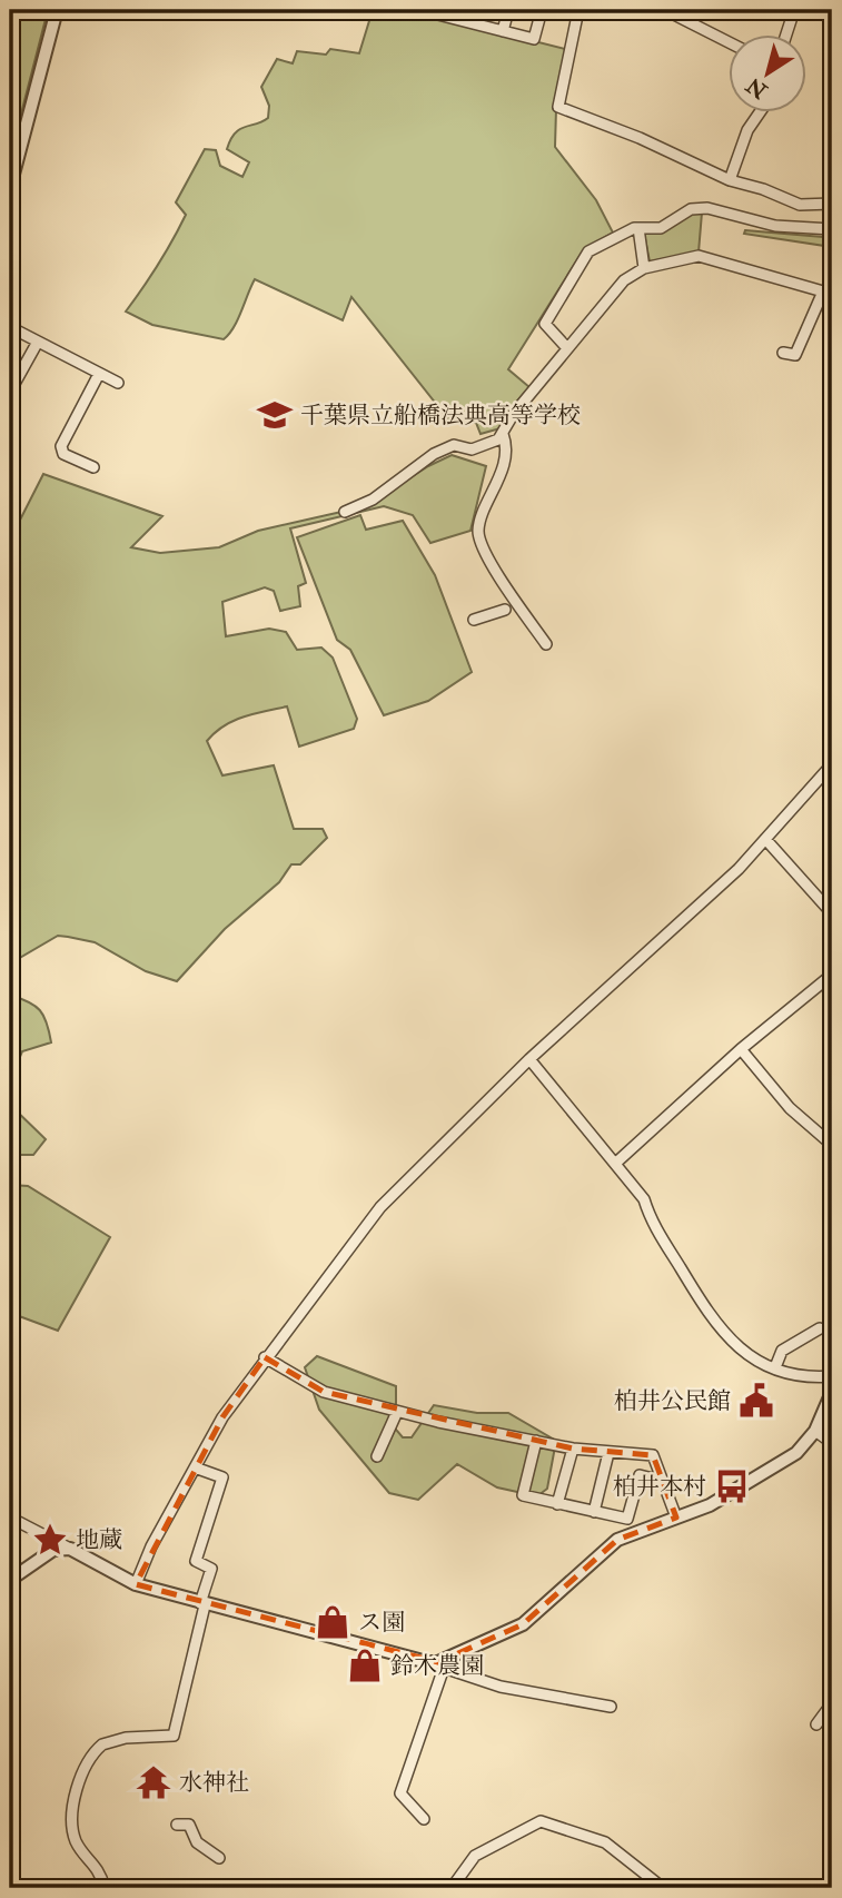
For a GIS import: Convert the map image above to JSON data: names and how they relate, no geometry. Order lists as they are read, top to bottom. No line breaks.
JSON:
{"places":{"school or university":["千葉県立船橋法典高等学校"],"public building":["柏井公民館"],"bus stop":["柏井本村"],"place":["地蔵"],"shop":["ス園","鈴木農園"],"temple":["水神社"]},"north":"bottom left"}
